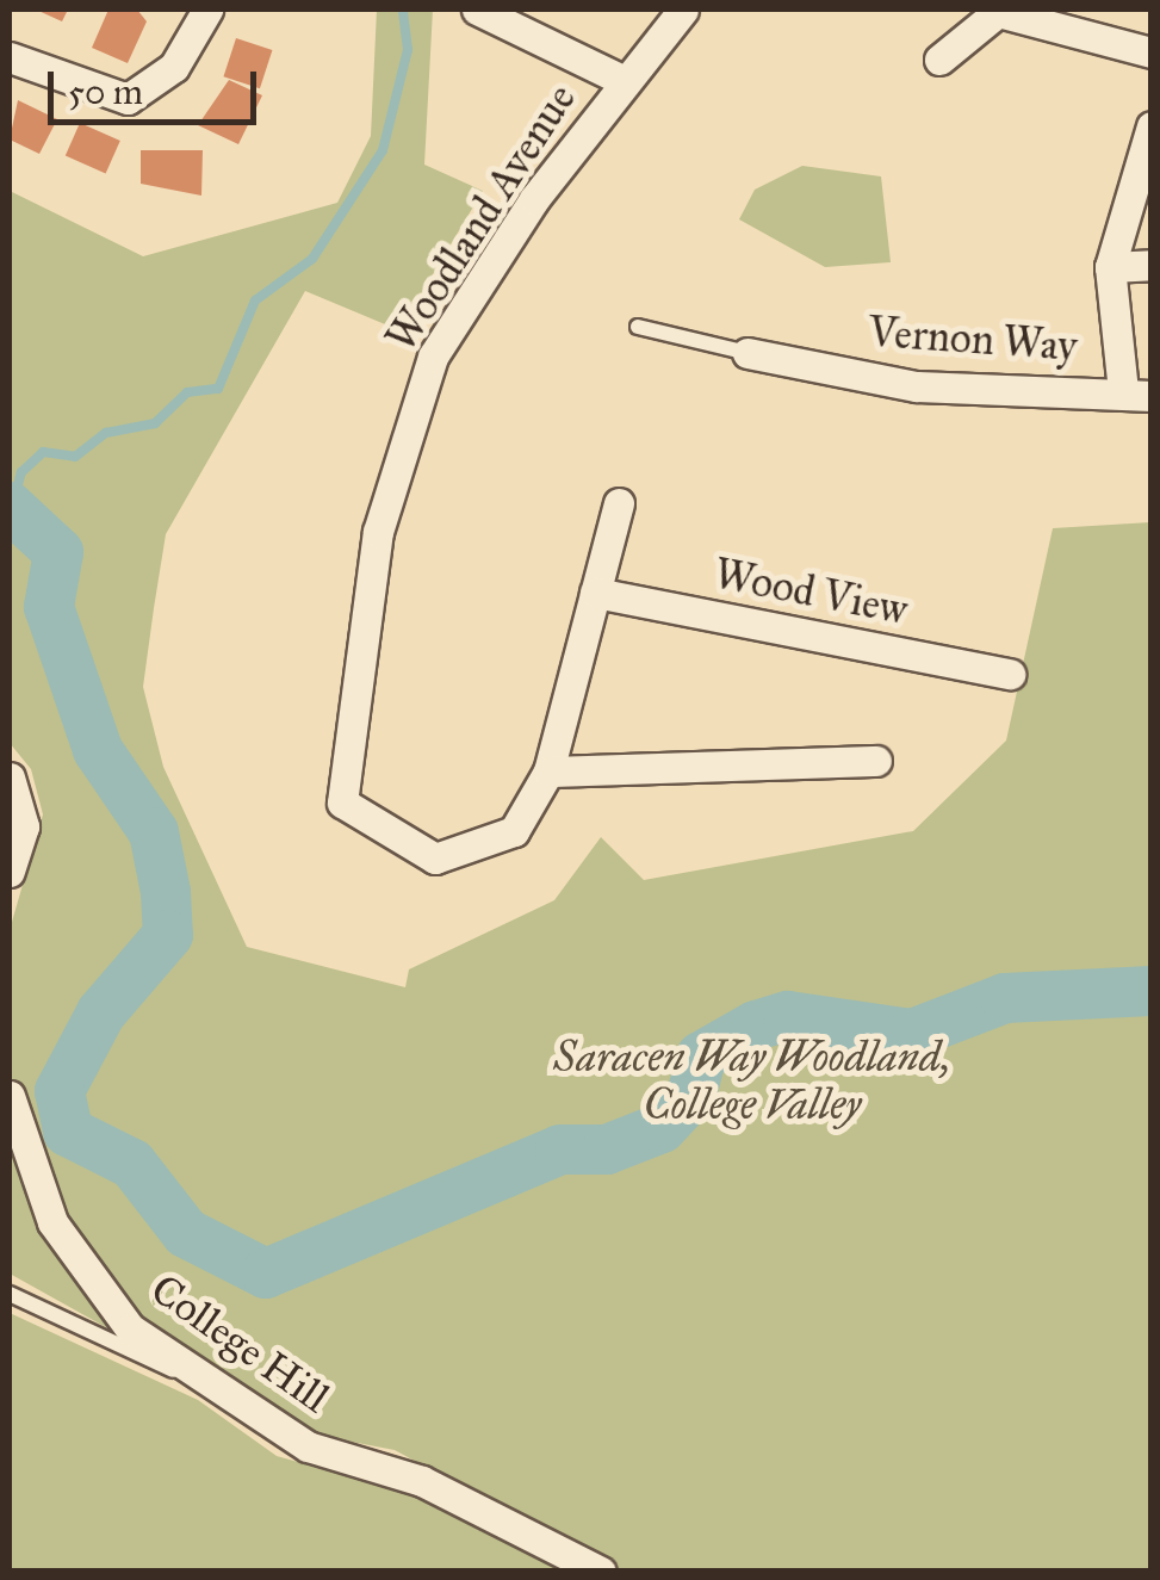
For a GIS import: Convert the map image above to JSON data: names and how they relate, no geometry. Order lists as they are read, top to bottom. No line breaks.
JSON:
{"streets":{"street":["Woodland Avenue","Vernon Way","Wood View","College Hill"]},"crossings":[["Woodland Avenue","Wood View"]],"parks":["Saracen Way Woodland, College Valley"],"scale_bar":"50 m"}
